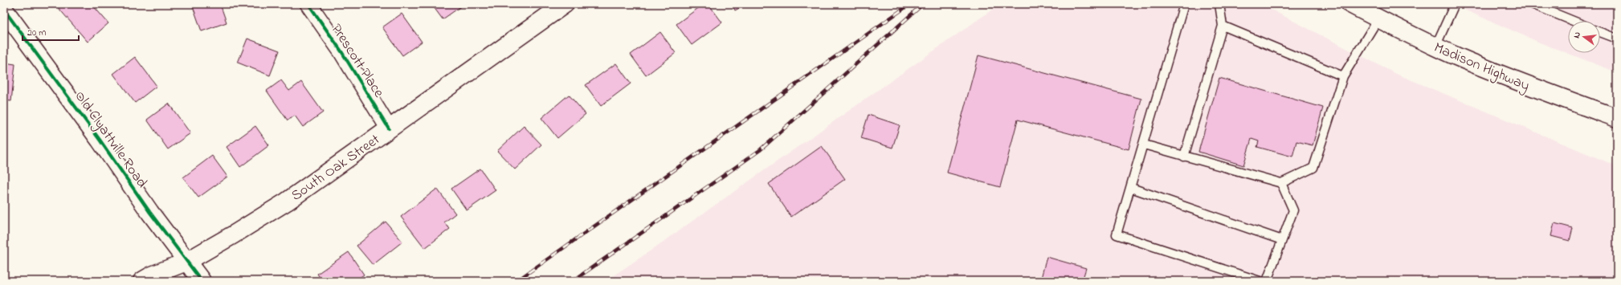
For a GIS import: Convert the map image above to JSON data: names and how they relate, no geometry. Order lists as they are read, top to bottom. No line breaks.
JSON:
{"streets":{"main road":["Madison Highway","Old Clyattville Road","South Oak Street"],"street":["Prescott Place"]},"crossings":[["Prescott Place","South Oak Street"],["Old Clyattville Road","South Oak Street"]],"scale_bar":"20 m","north":"left"}
